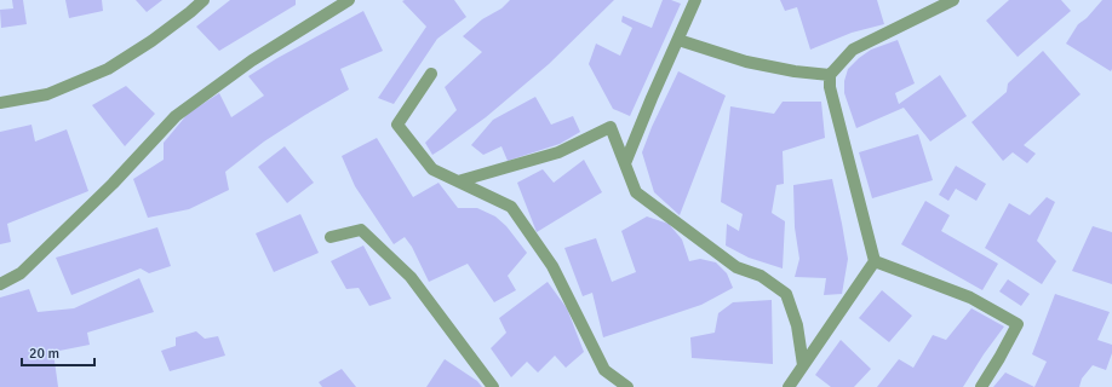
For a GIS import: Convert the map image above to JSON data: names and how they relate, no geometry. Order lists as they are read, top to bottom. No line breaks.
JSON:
{"scale_bar":"20 m"}
